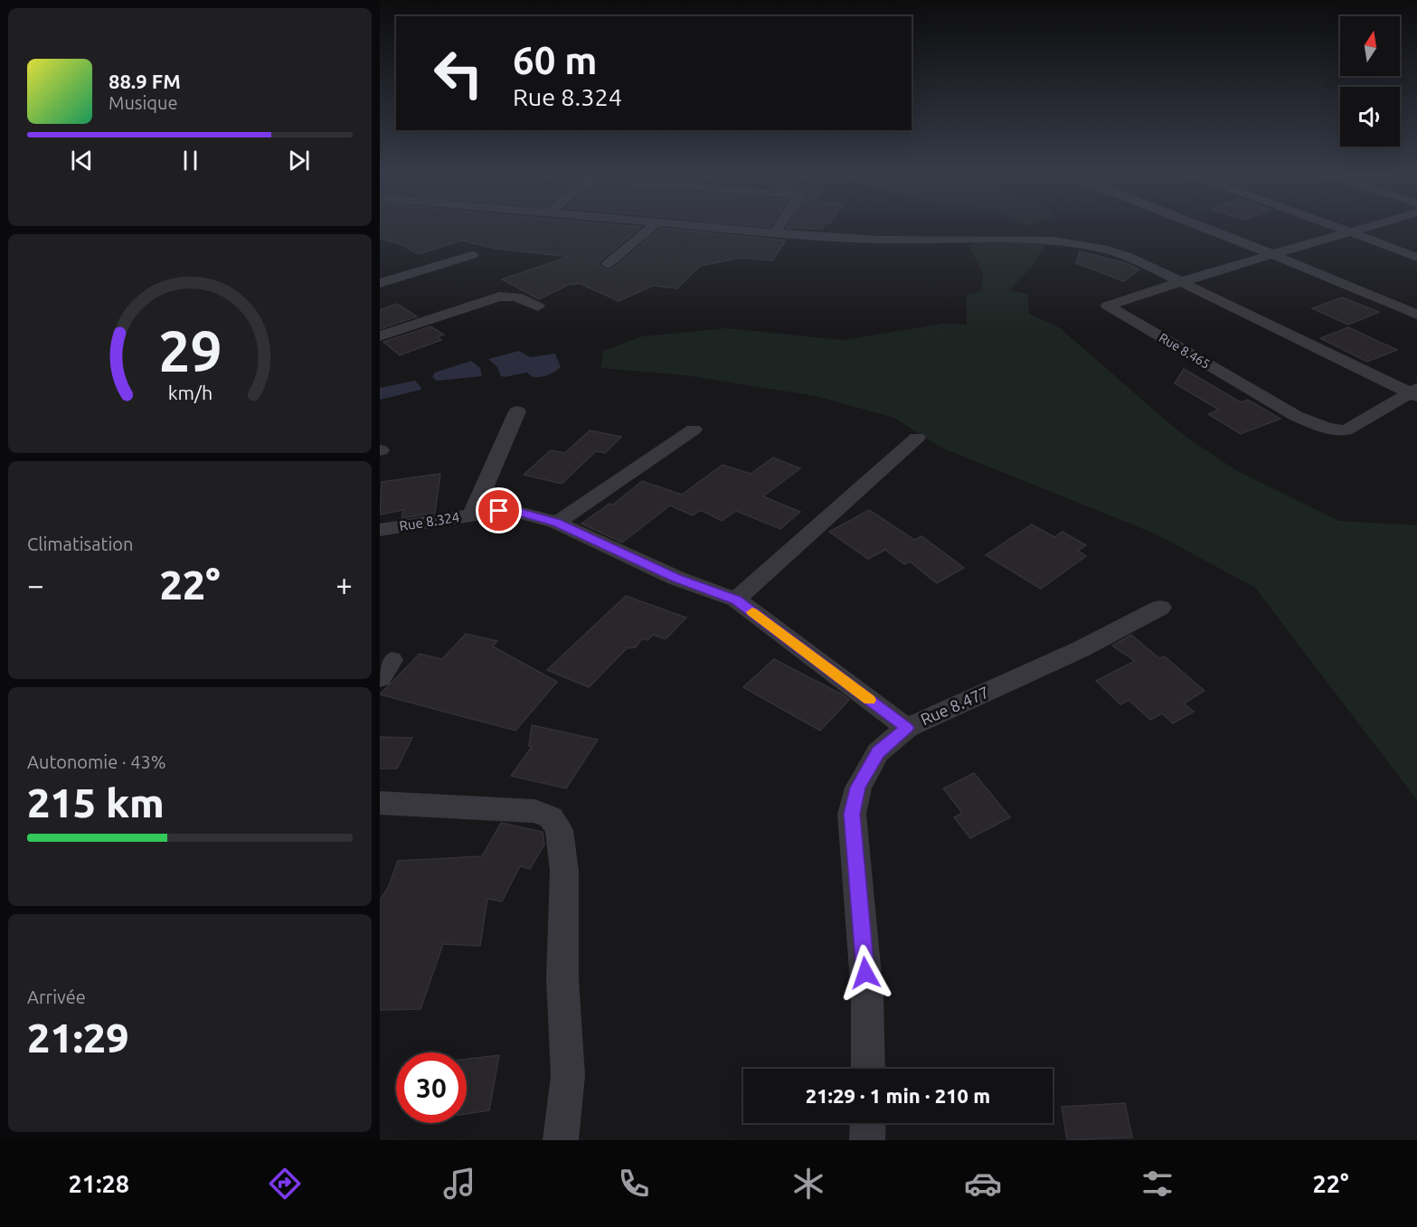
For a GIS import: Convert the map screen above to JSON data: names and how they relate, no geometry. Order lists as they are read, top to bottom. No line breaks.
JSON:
{"streets":{"street":["Rue 8.465","Rue 8.324","Rue 8.477"]},"crossings":[["Rue 8.324","Rue 8.477"]],"north":"top","page":{"turn":["60 m","Rue 8.324"],"song":["88.9 FM","Musique"],"tile":["Climatisation",["Autonomie · 43%","215 km"],["Arrivée","21:29"]],"heat":["−","22°","+"],"limit":"30","trip":"21:29 · 1 min · 210 m","tabs":["21:28","22°"],"gauge":["29","km/h"]}}
